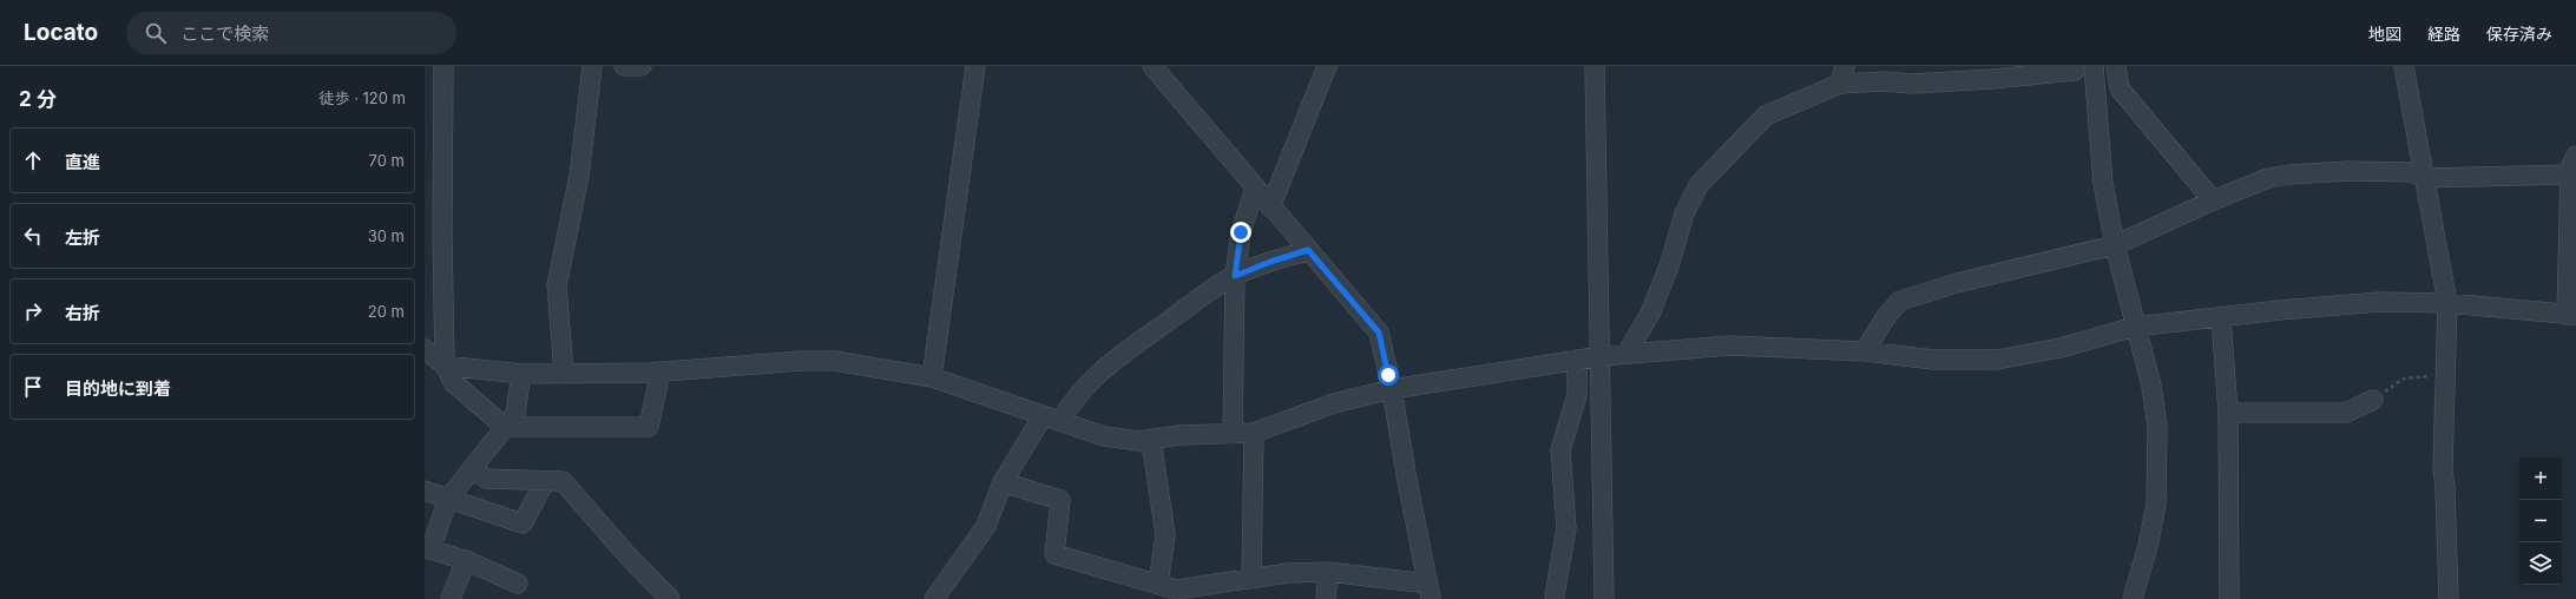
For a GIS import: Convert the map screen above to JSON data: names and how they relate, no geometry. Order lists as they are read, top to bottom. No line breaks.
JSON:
{"page":{"header":"Locato","search":"ここで検索","nav":["地図","経路","保存済み"],"heading":["2 分","徒歩 · 120 m"],"list":[["直進","70 m"],["左折","30 m"],["右折","20 m"],"目的地に到着"],"map_buttons":["+","−"]}}
